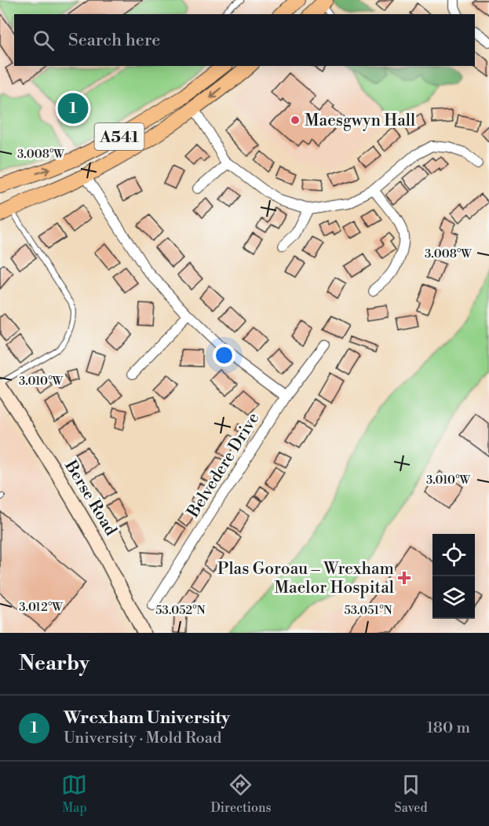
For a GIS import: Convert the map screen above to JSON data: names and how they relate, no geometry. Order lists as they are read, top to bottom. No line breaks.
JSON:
{"streets":{"main road":["A541","Berse Road"],"street":["Belvedere Drive"]},"places":{"other":["Maesgwyn Hall"],"health":["Plas Goroau – Wrexham Maelor Hospital"]},"page":{"search":"Search here","pins":"1","heading":"Nearby","list":[{"mark":"1","name":"Wrexham University","note":"University · Mold Road","value":"180 m"}],"nav":["Map","Directions","Saved"]},"coordinates":["3.008°W","3.010°W","3.012°W","53.052°N","53.051°N"]}
